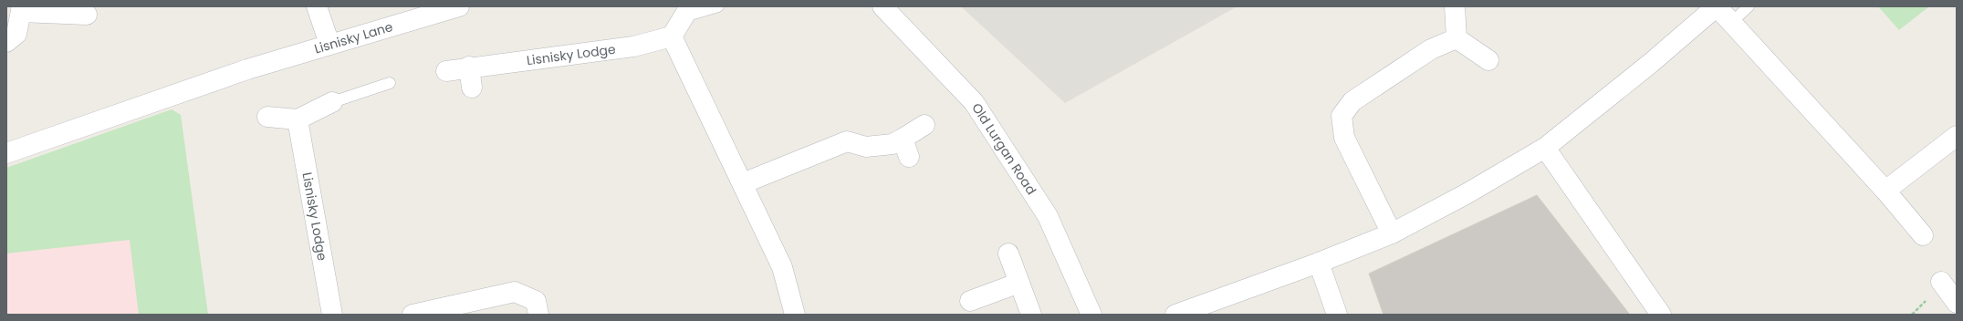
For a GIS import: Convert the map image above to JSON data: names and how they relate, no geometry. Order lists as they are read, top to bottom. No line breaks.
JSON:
{"streets":{"street":["Lisnisky Lane","Lisnisky Lodge","Old Lurgan Road"]}}
